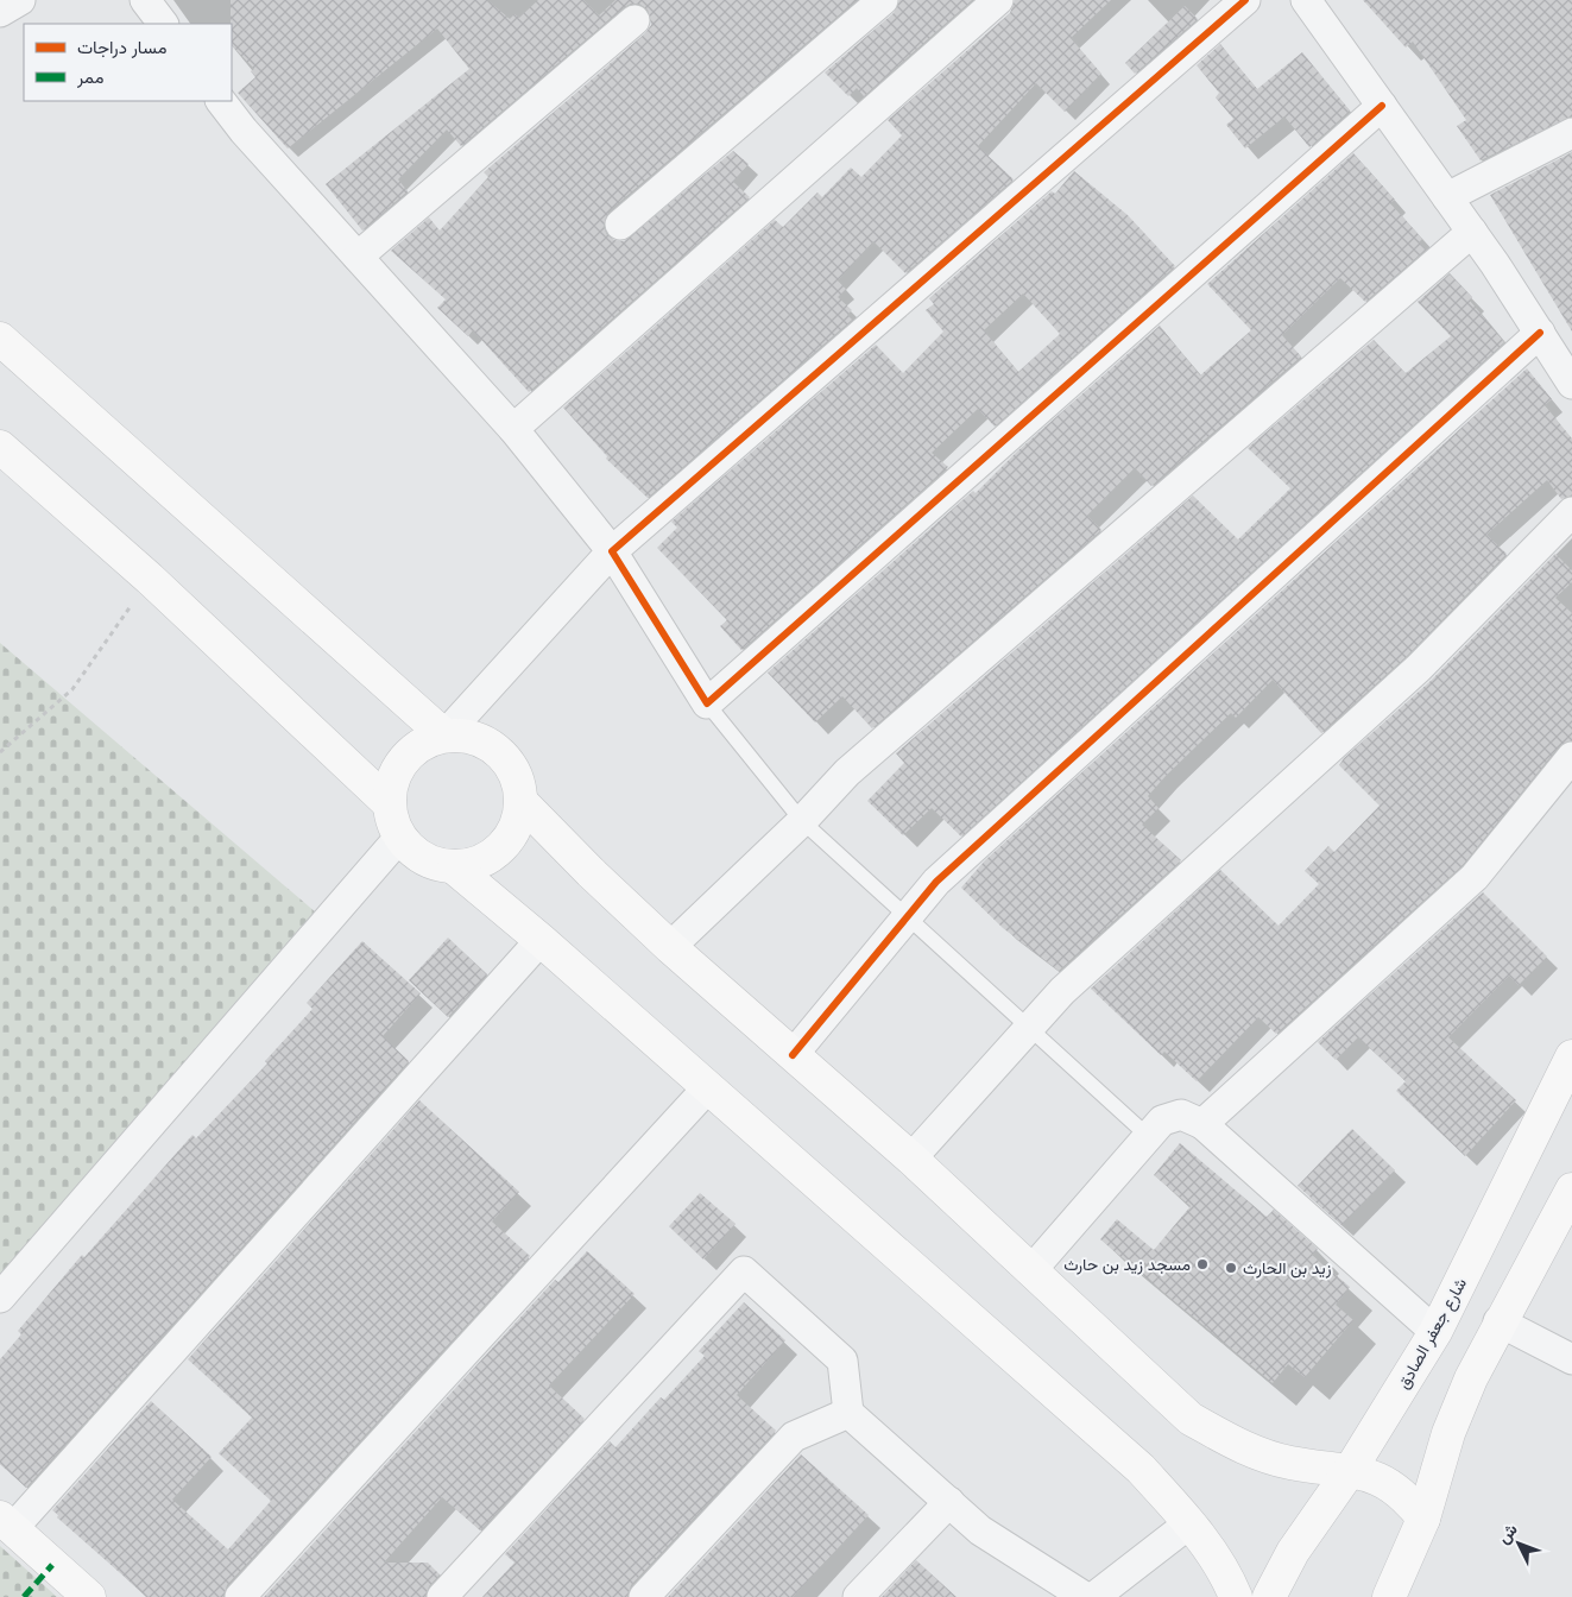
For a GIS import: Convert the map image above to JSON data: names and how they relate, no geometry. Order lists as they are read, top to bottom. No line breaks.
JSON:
{"streets":{"main road":["شارع جعفر الصادق"]},"places":["مسجد زيد بن حارث","زيد بن الحارث"],"legend":["مسار دراجات","ممر"],"north":"top left"}
